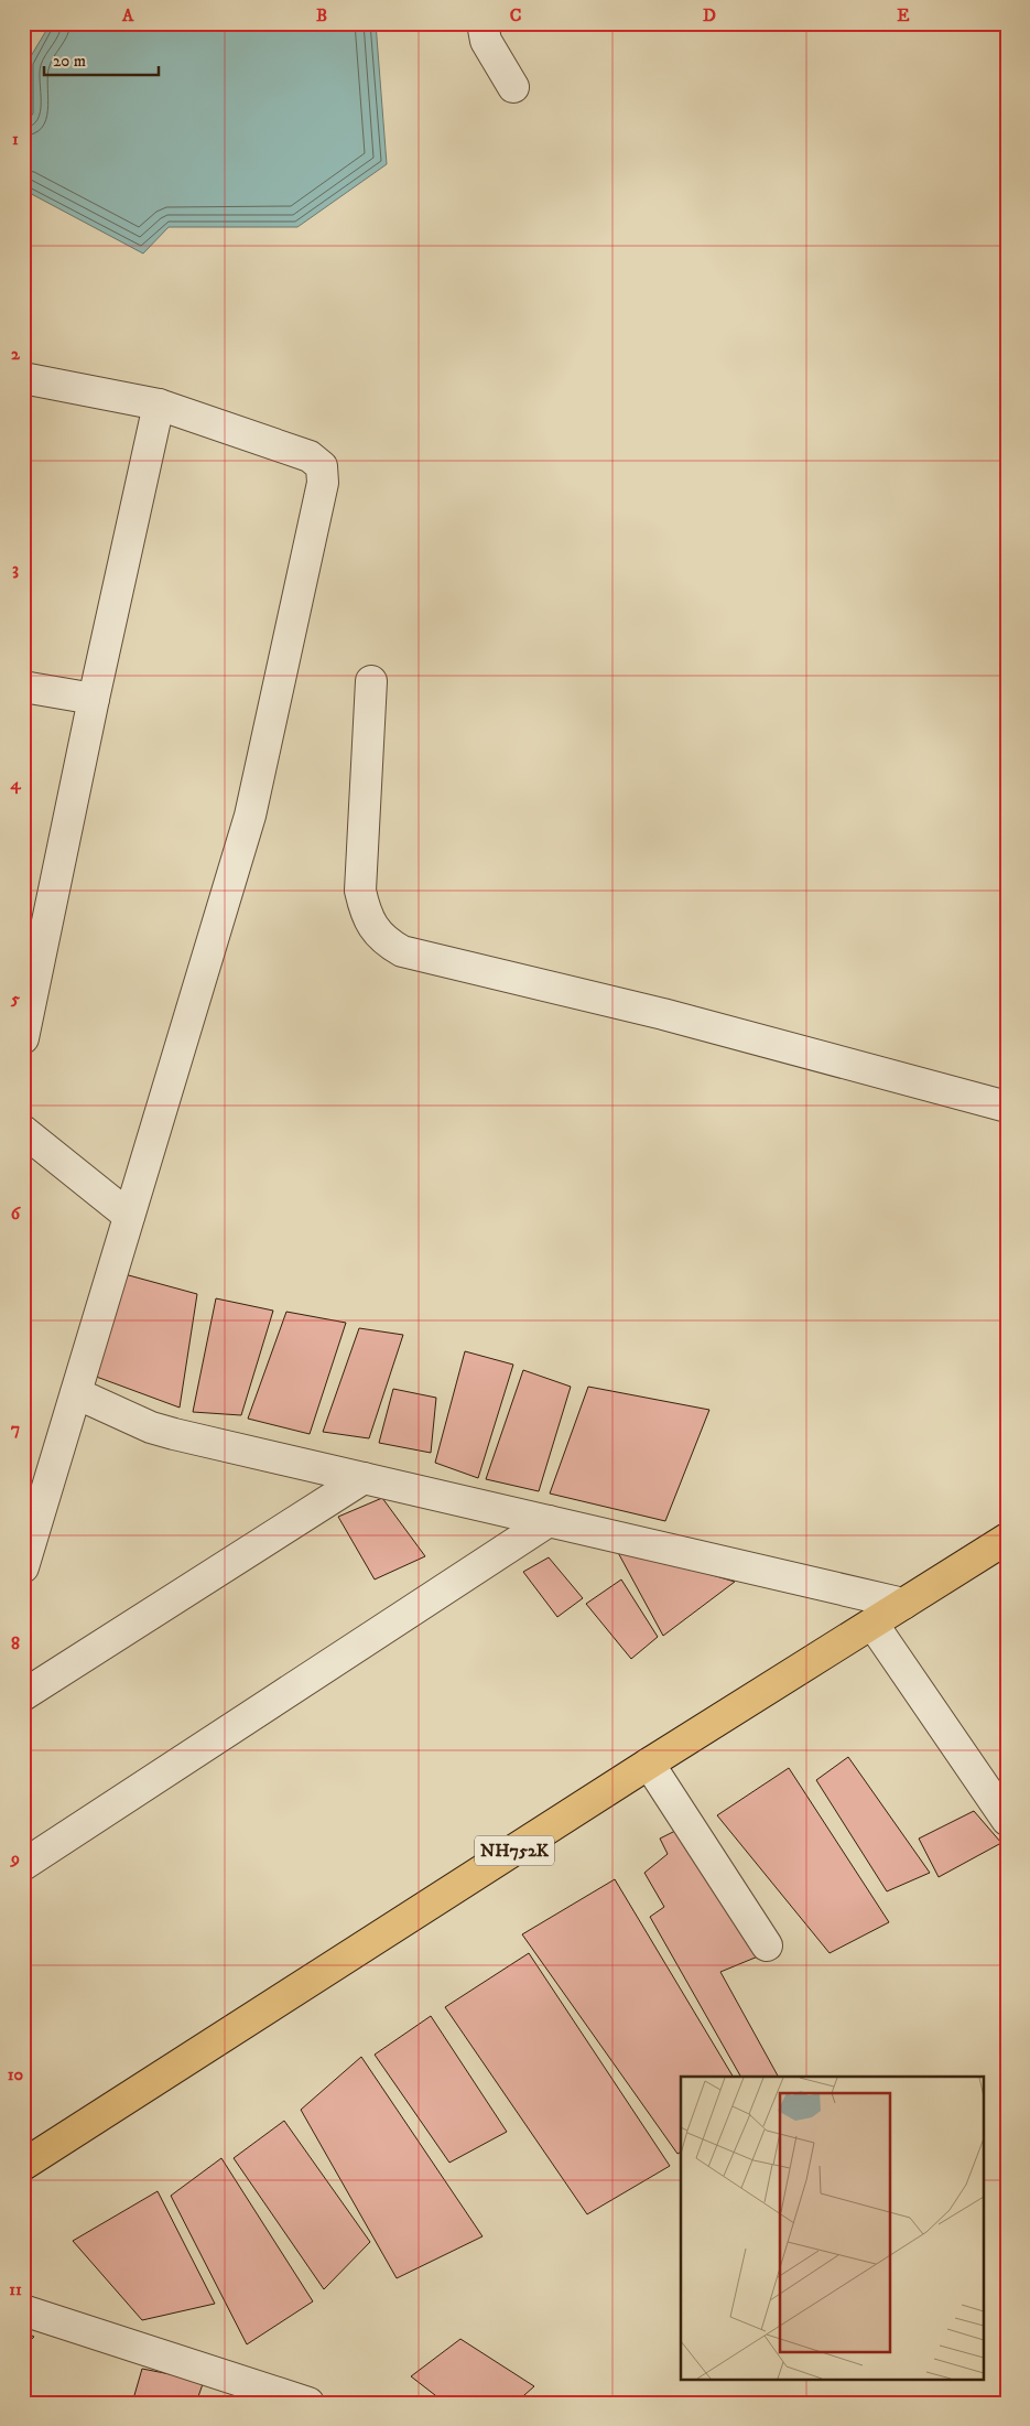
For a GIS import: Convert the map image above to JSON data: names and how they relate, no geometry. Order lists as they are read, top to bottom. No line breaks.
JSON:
{"streets":{"highway":["NH752K"]},"scale_bar":"20 m","grid":{"columns":["A","B","C","D","E"],"rows":["1","2","3","4","5","6","7","8","9","10","11"]}}
